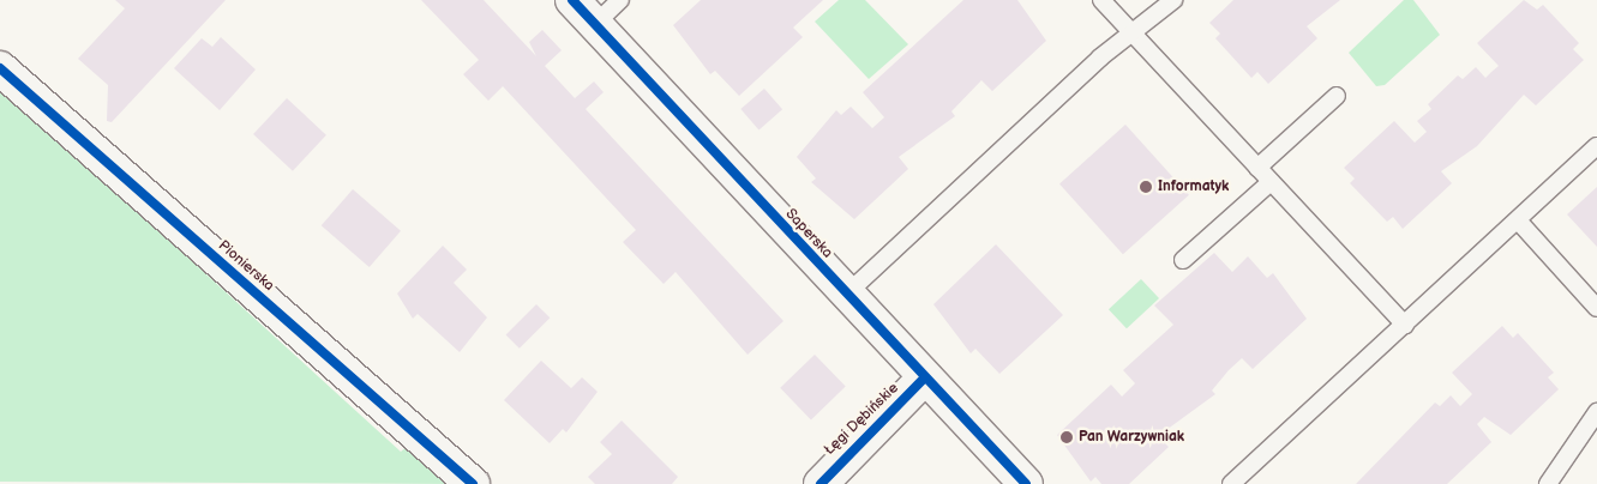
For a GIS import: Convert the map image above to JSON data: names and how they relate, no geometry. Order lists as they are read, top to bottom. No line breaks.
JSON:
{"streets":{"street":["Saperska","Pionierska","Łęgi Dębińskie"]},"crossings":[["Saperska","Łęgi Dębińskie"]],"places":["Informatyk","Pan Warzywniak"]}
